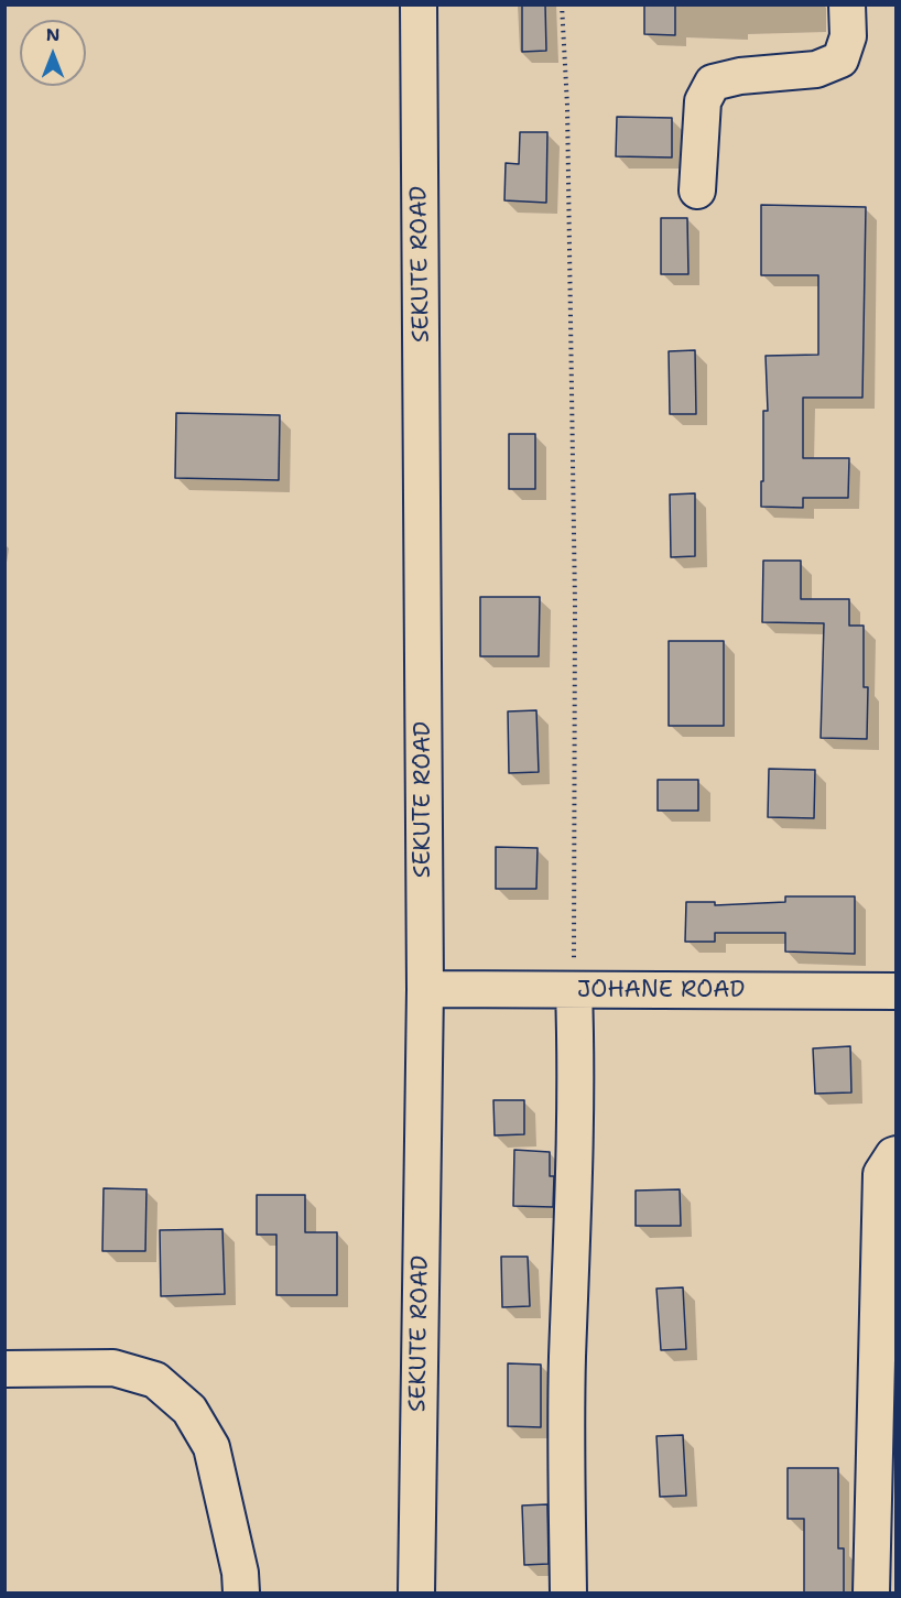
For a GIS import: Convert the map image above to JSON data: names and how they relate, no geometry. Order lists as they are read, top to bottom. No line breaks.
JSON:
{"streets":{"street":["SEKUTE ROAD","JOHANE ROAD"]},"crossings":[["SEKUTE ROAD","JOHANE ROAD"]],"north":"top"}
